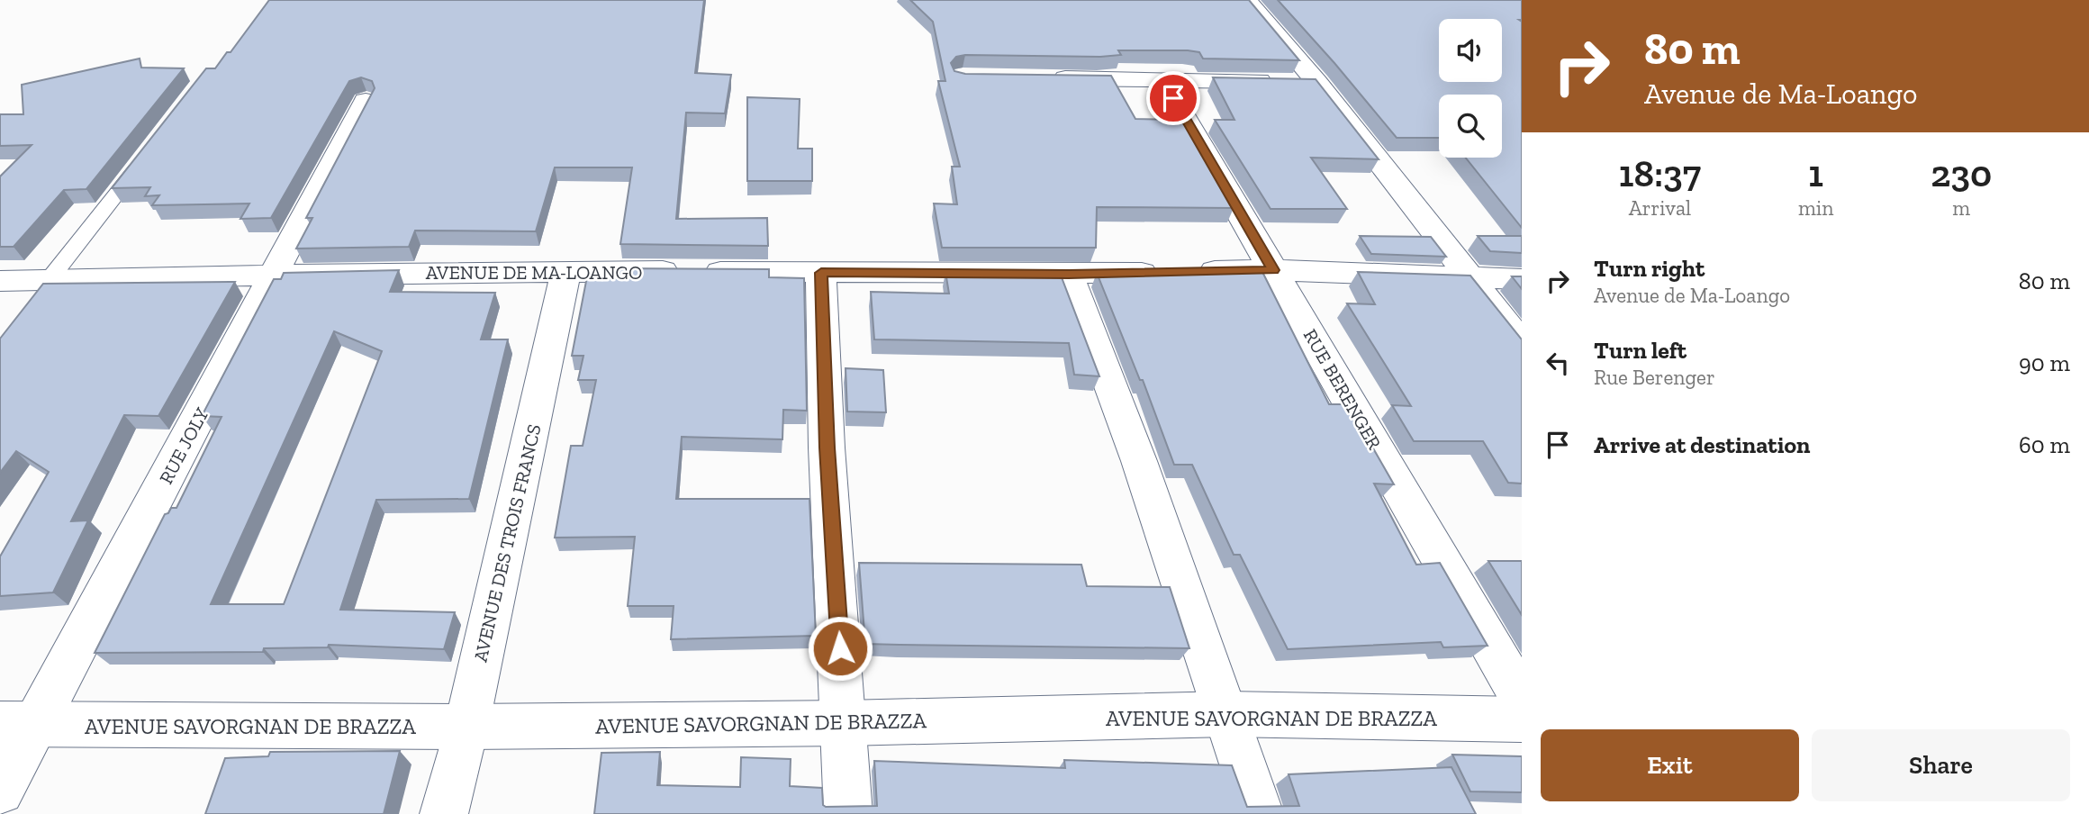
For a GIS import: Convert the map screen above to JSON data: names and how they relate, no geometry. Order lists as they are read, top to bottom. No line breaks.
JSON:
{"streets":{"street":["AVENUE DE MA-LOANGO","RUE BERENGER","RUE JOLY","AVENUE DES TROIS FRANCS","AVENUE SAVORGNAN DE BRAZZA"]},"crossings":[["AVENUE DE MA-LOANGO","RUE BERENGER"],["AVENUE DE MA-LOANGO","RUE JOLY"],["AVENUE DE MA-LOANGO","AVENUE DES TROIS FRANCS"],["RUE JOLY","AVENUE SAVORGNAN DE BRAZZA"],["AVENUE DES TROIS FRANCS","AVENUE SAVORGNAN DE BRAZZA"]],"page":{"turn":["80 m","Avenue de Ma-Loango"],"eta":["18:37","Arrival","1","min","230","m"],"list":[{"name":"Turn right","note":"Avenue de Ma-Loango","value":"80 m"},{"name":"Turn left","note":"Rue Berenger","value":"90 m"},{"name":"Arrive at destination","value":"60 m"}],"buttons":["Exit","Share"]}}
